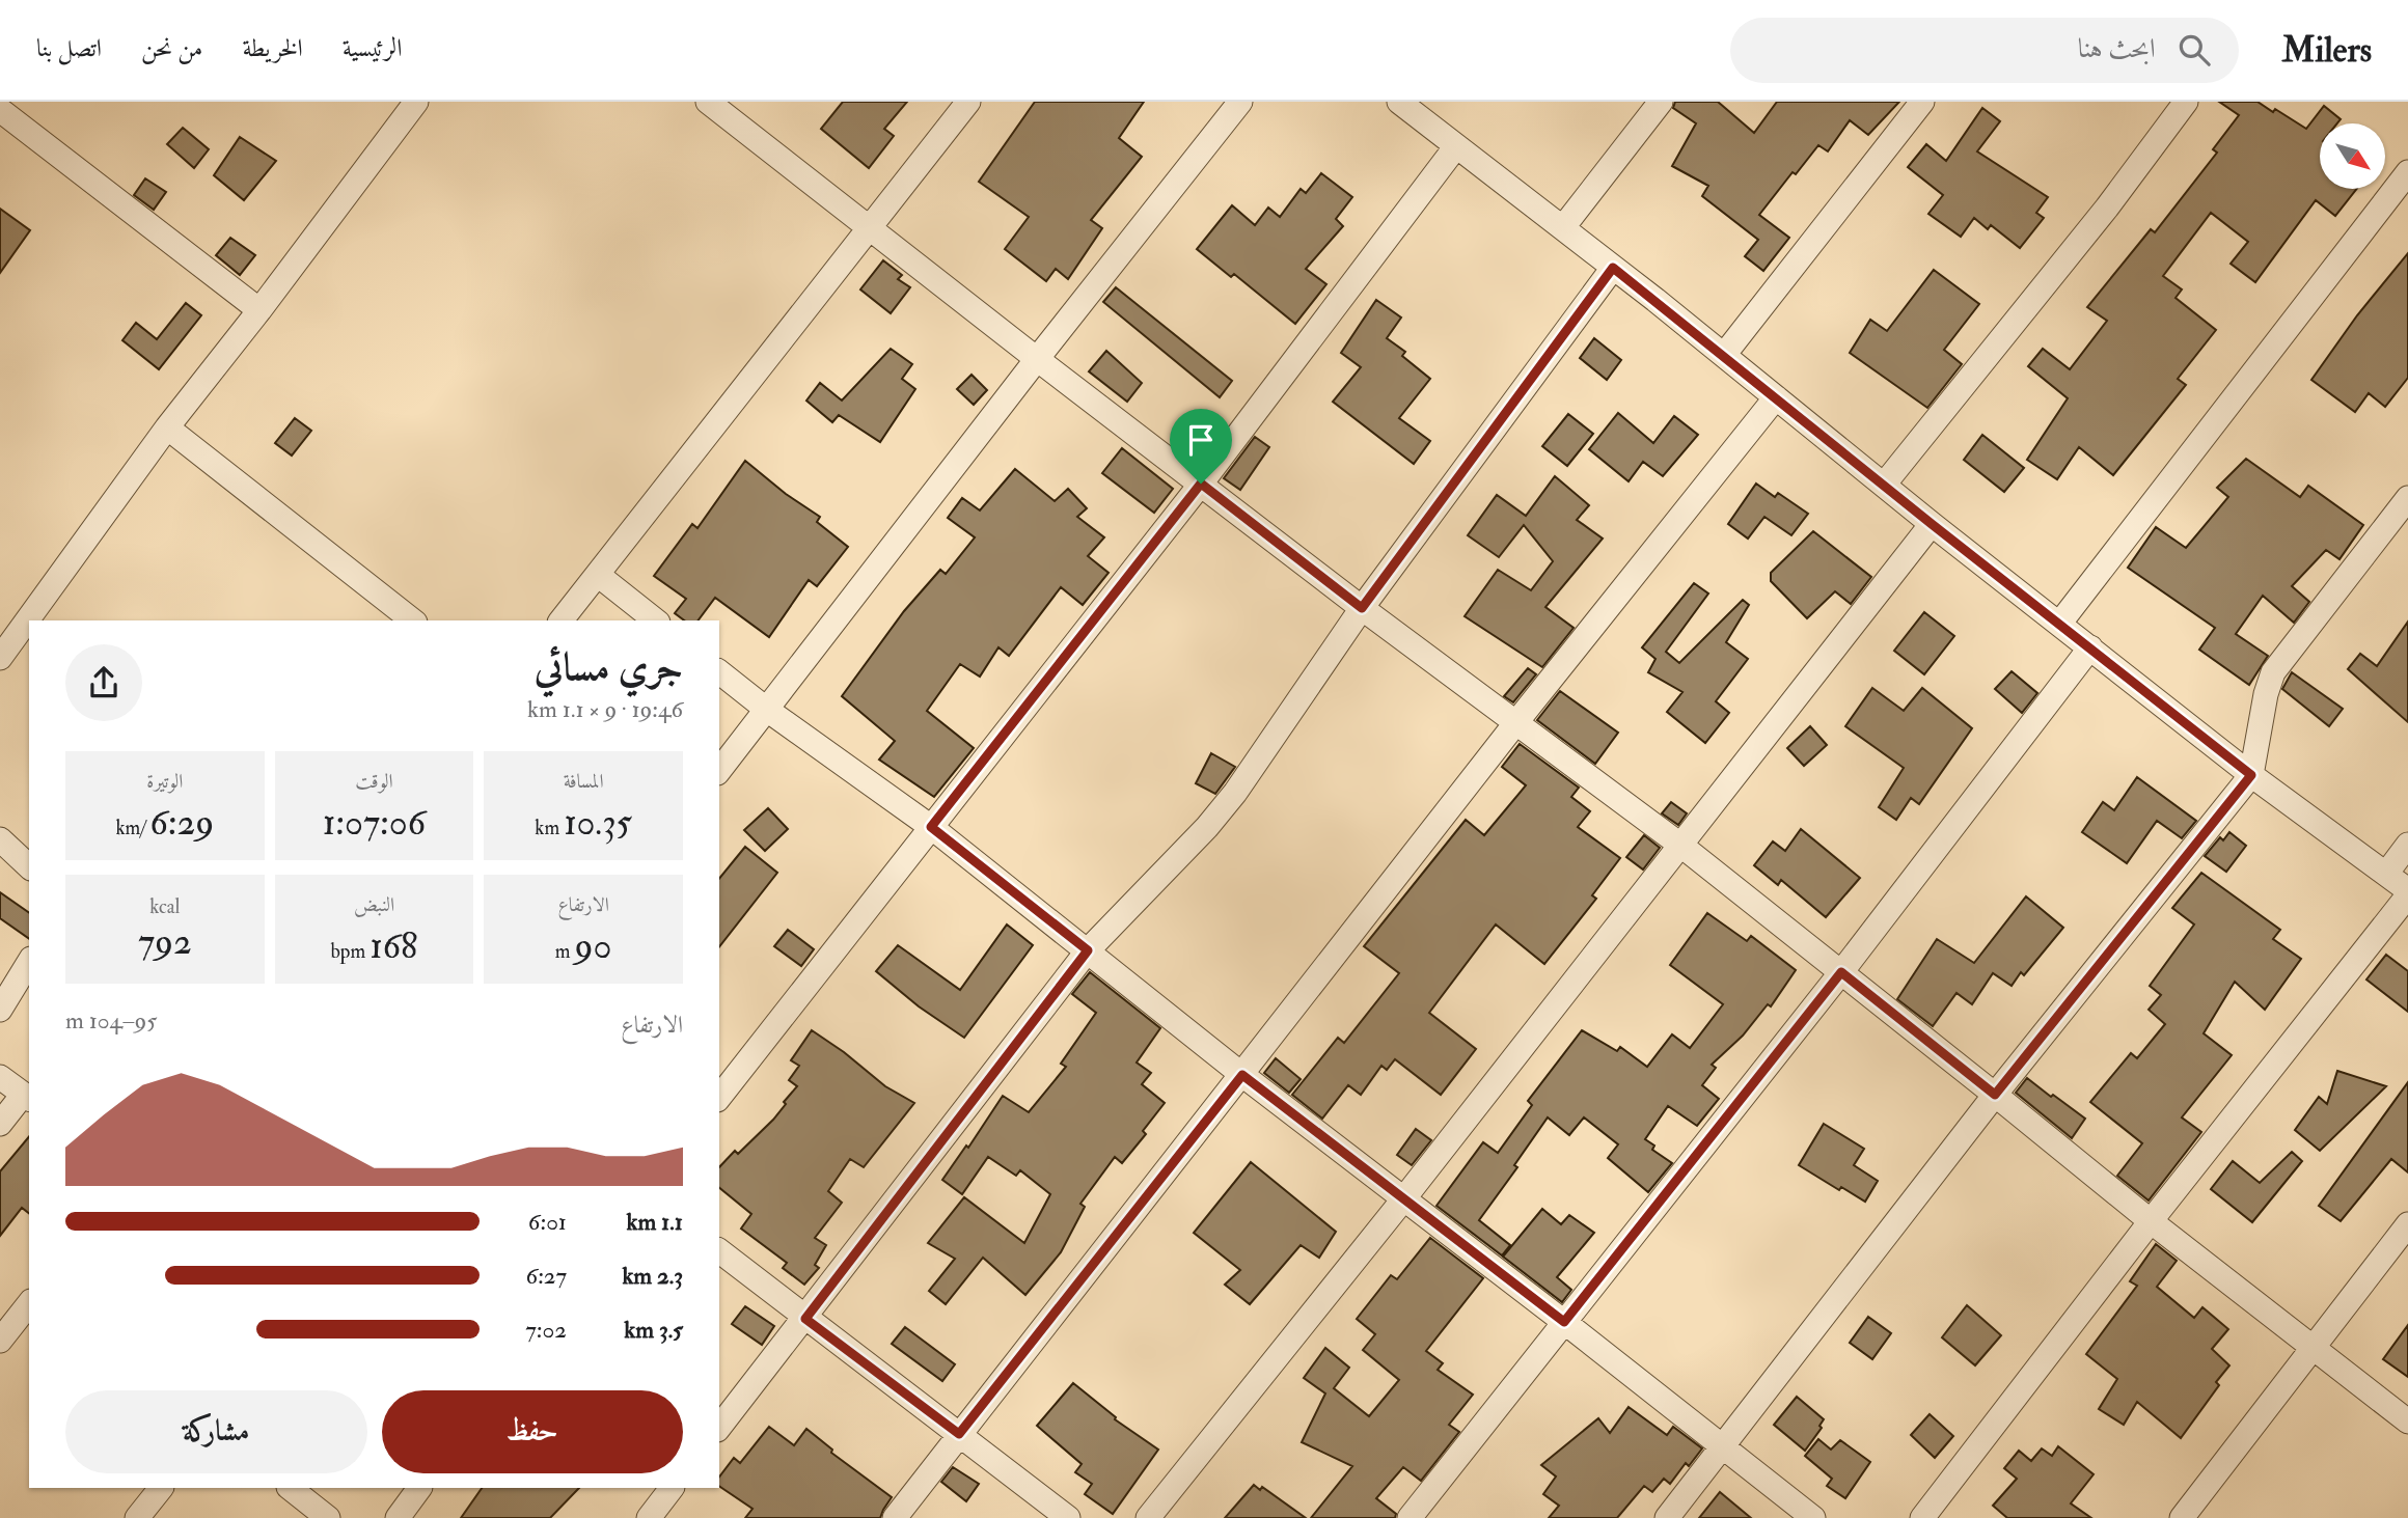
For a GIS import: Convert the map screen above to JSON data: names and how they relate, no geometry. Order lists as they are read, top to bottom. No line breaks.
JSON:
{"north":"bottom right","page":{"header":"Milers","search":"ابحث هنا","nav":["الرئيسية","الخريطة","من نحن","اتصل بنا"],"heading":["جري مسائي","19:46 · 9 × 1.1 km"],"stats":[["المسافة","10.35 km"],["الوقت","1:07:06"],["الوتيرة","6:29 /km"],["الارتفاع","90 m"],["النبض","168 bpm"],["kcal","792"]],"chart":["الارتفاع","95–104 m"],"list":[{"name":"1.1 km","note":"6:01"},{"name":"2.3 km","note":"6:27"},{"name":"3.5 km","note":"7:02"}],"buttons":["حفظ","مشاركة"]}}
